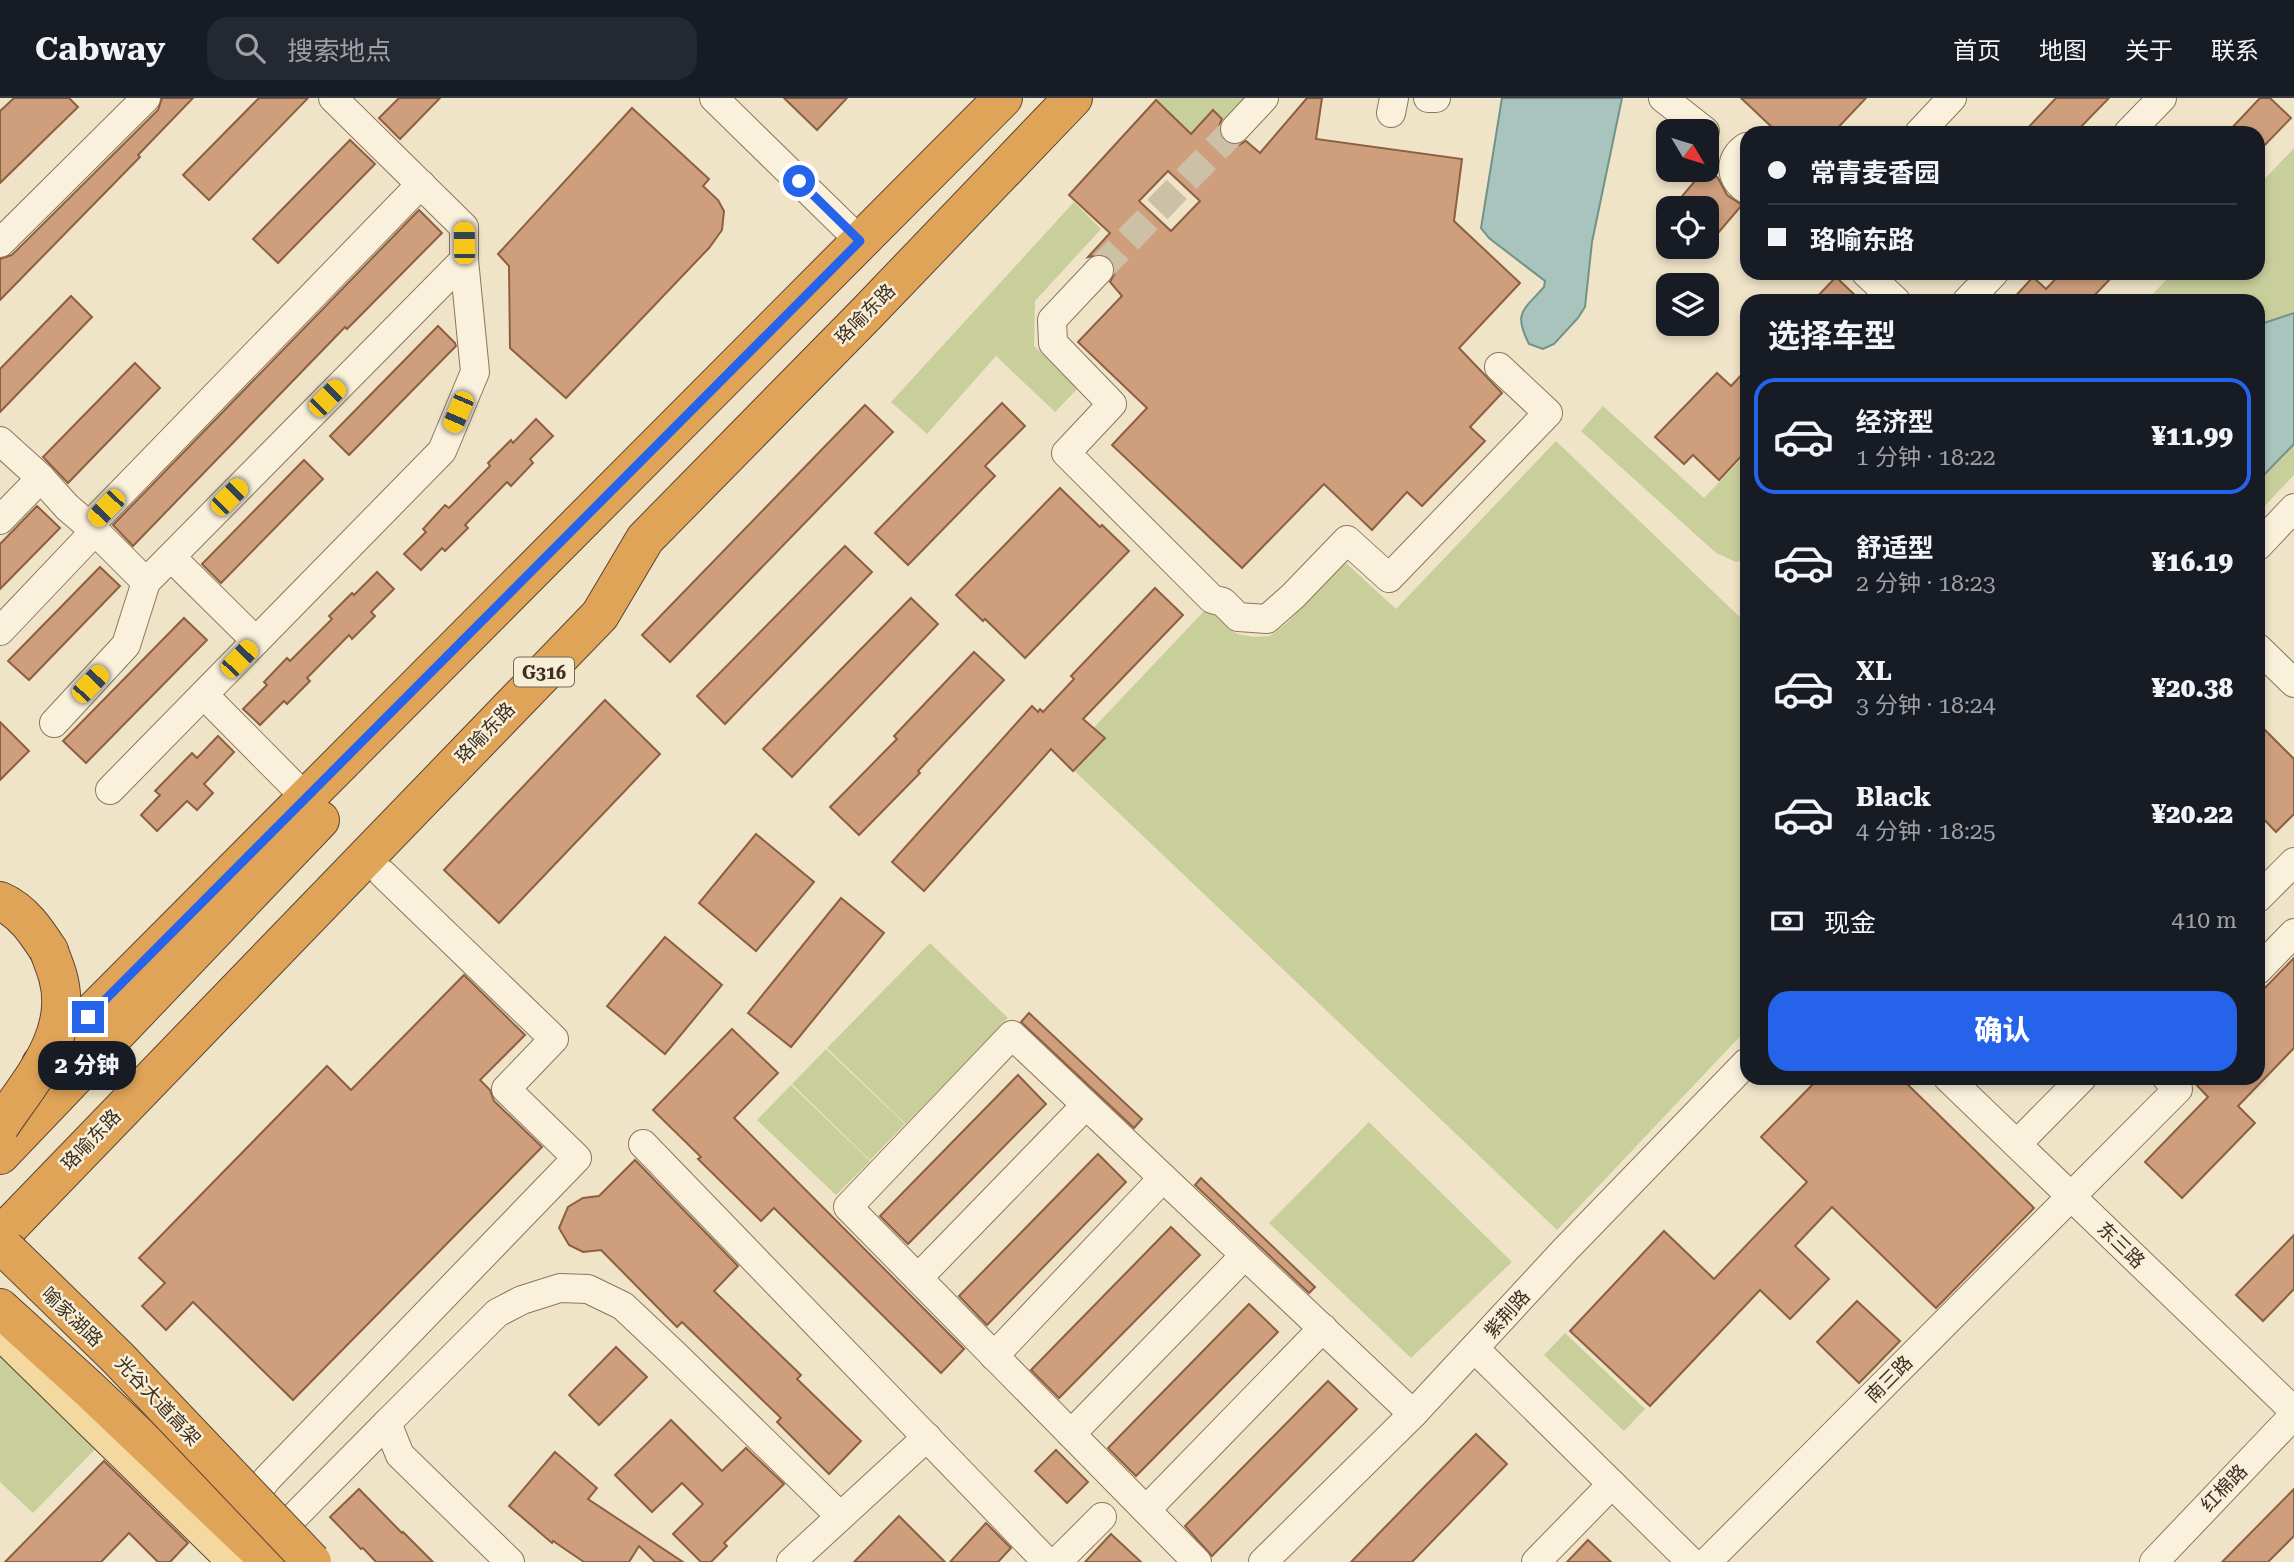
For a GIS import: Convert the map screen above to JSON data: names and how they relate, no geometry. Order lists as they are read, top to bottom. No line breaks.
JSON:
{"streets":{"highway":["珞喻东路","G316","光谷大道高架"],"main road":["喻家湖路"],"street":["东三路","紫荆路","南三路","红棉路"]},"crossings":[["珞喻东路","喻家湖路"],["珞喻东路","光谷大道高架"],["东三路","南三路"],["东三路","红棉路"],["喻家湖路","光谷大道高架"]],"north":"bottom right","page":{"header":"Cabway","search":"搜索地点","nav":["首页","地图","关于","联系"],"banner":["常青麦香园","珞喻东路"],"heading":"选择车型","list":[{"name":"经济型","note":"1 分钟 · 18:22","value":"¥11.99"},{"name":"舒适型","note":"2 分钟 · 18:23","value":"¥16.19"},{"name":"XL","note":"3 分钟 · 18:24","value":"¥20.38"},{"name":"Black","note":"4 分钟 · 18:25","value":"¥20.22"}],"pay":["现金","410 m"],"buttons":"确认","bubble":"2 分钟"}}
